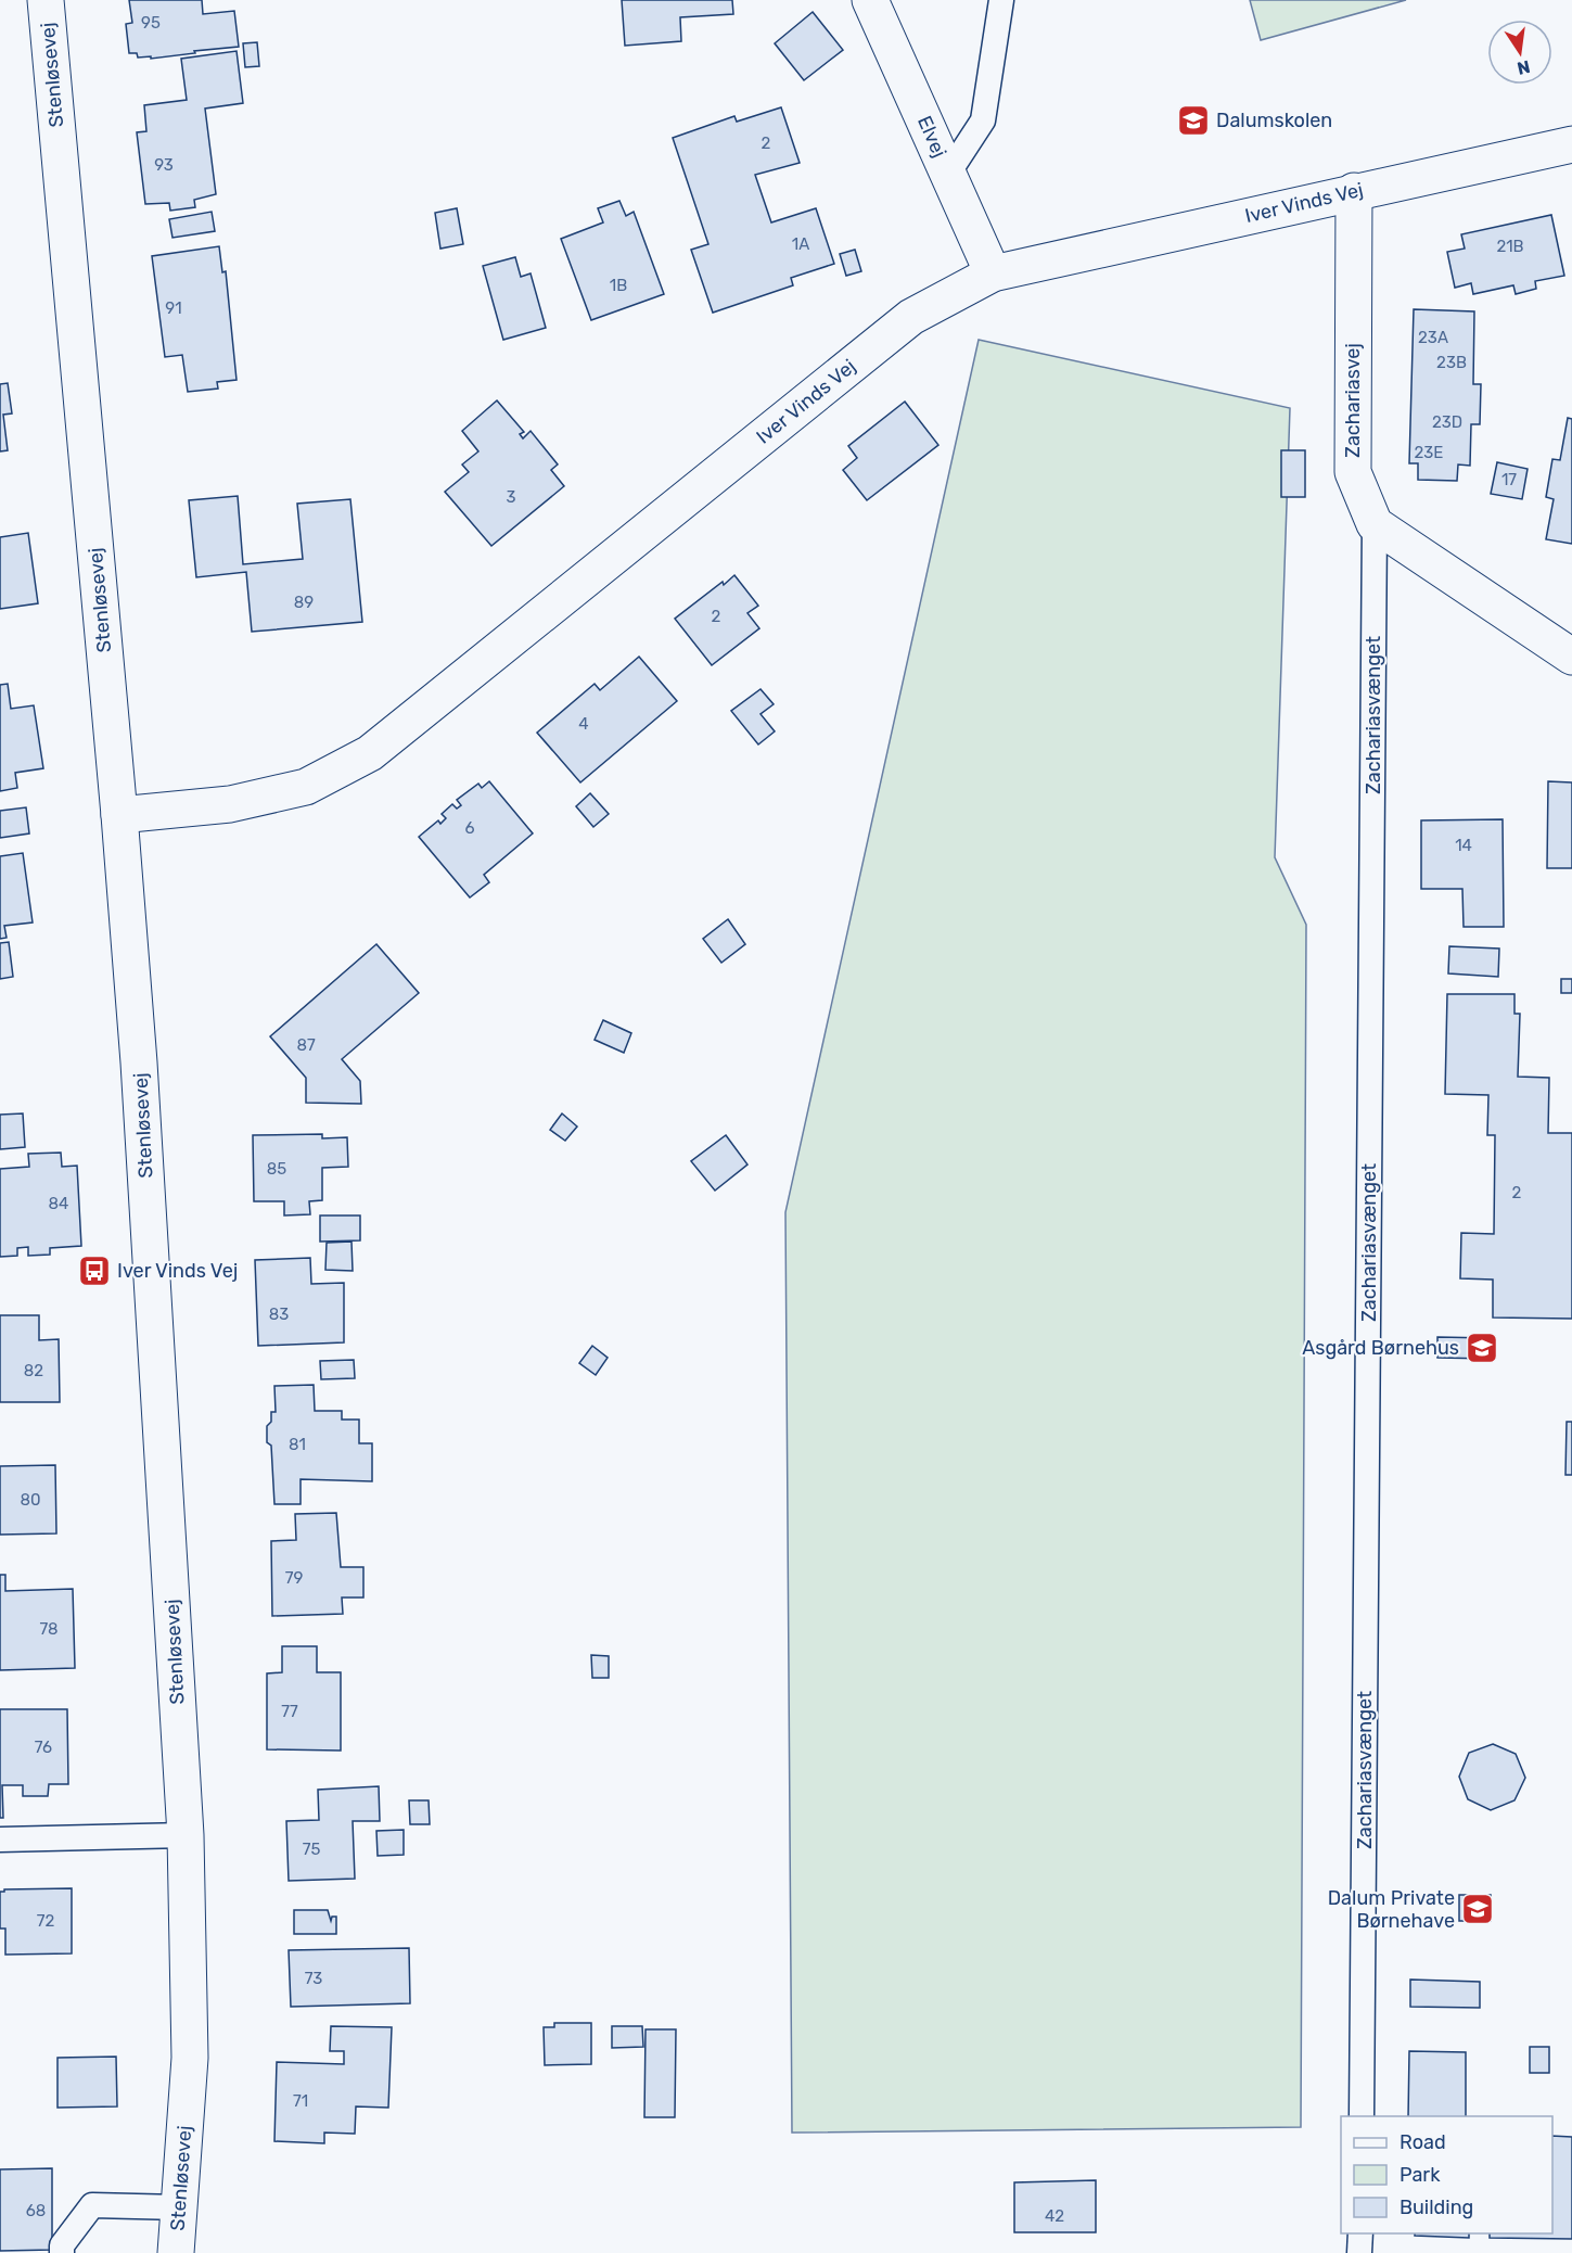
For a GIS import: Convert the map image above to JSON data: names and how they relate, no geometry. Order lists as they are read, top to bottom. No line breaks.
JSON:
{"streets":{"street":["Stenløsevej","Elvej","Iver Vinds Vej","Zachariasvej"],"lane":["Zachariasvænget"]},"crossings":[["Stenløsevej","Iver Vinds Vej"],["Elvej","Iver Vinds Vej"],["Iver Vinds Vej","Zachariasvej"],["Zachariasvej","Zachariasvænget"]],"places":{"school or university":["Dalumskolen","Asgård Børnehus","Dalum Private Børnehave"],"bus stop":["Iver Vinds Vej"]},"house_numbers":["95","2","93","1A","21B","1B","91","23A","23B","23D","23E","17","3","89","2","4","6","14","87","85","2","84","83","82","81","80","79","78","77","76","75","72","73","71","68","42"],"legend":["Road","Park","Building"],"north":"bottom"}
